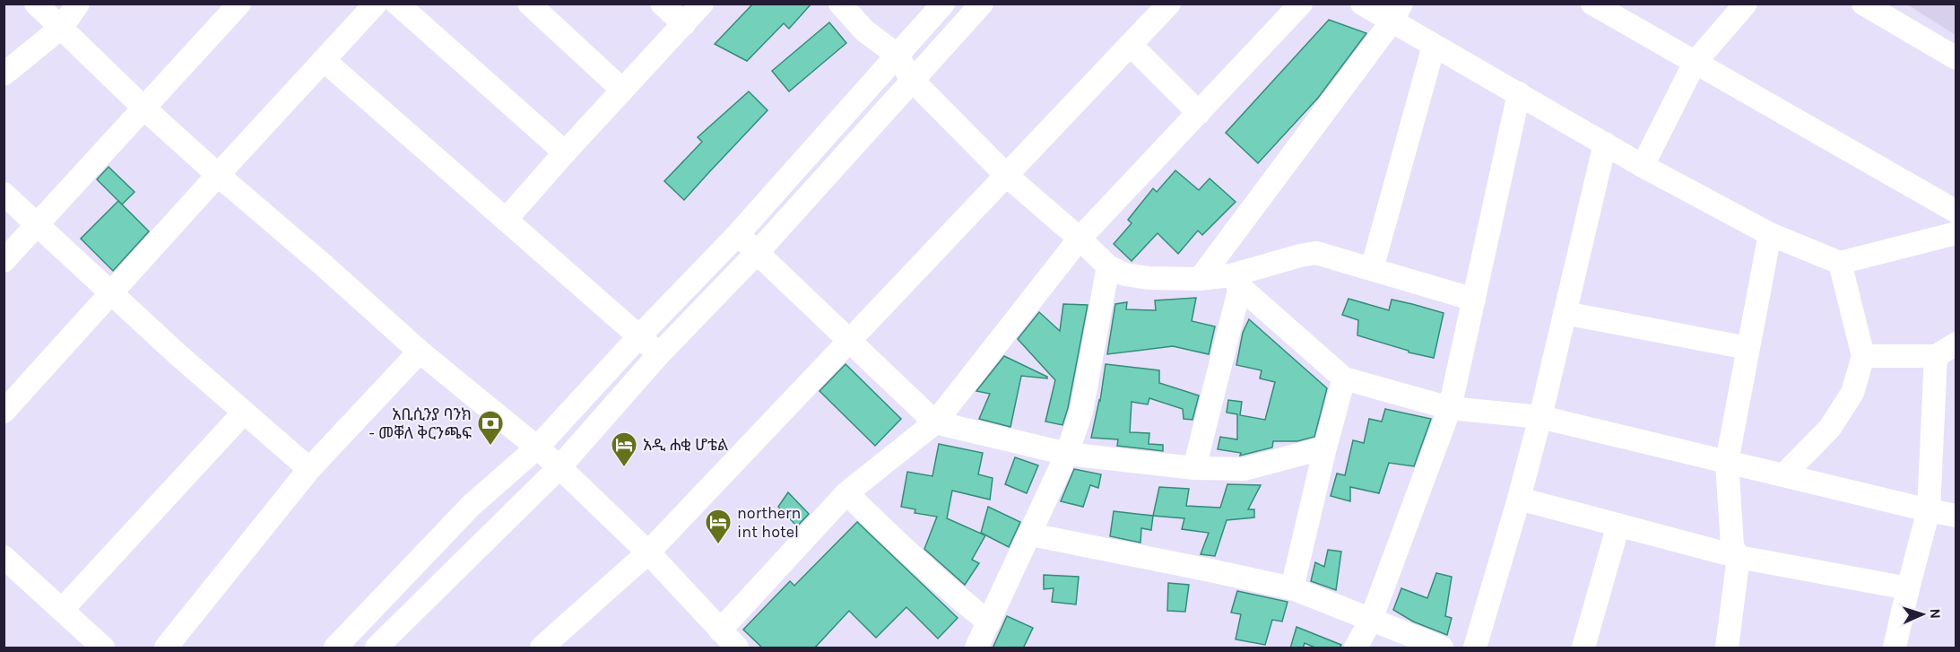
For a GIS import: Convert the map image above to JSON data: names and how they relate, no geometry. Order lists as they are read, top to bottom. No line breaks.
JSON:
{"places":{"bank":["አቢሲንያ ባንክ - መቐለ ቅርንጫፍ"],"hotel":["አዲ ሐቂ ሆቴል","northern int hotel"]},"north":"right"}
